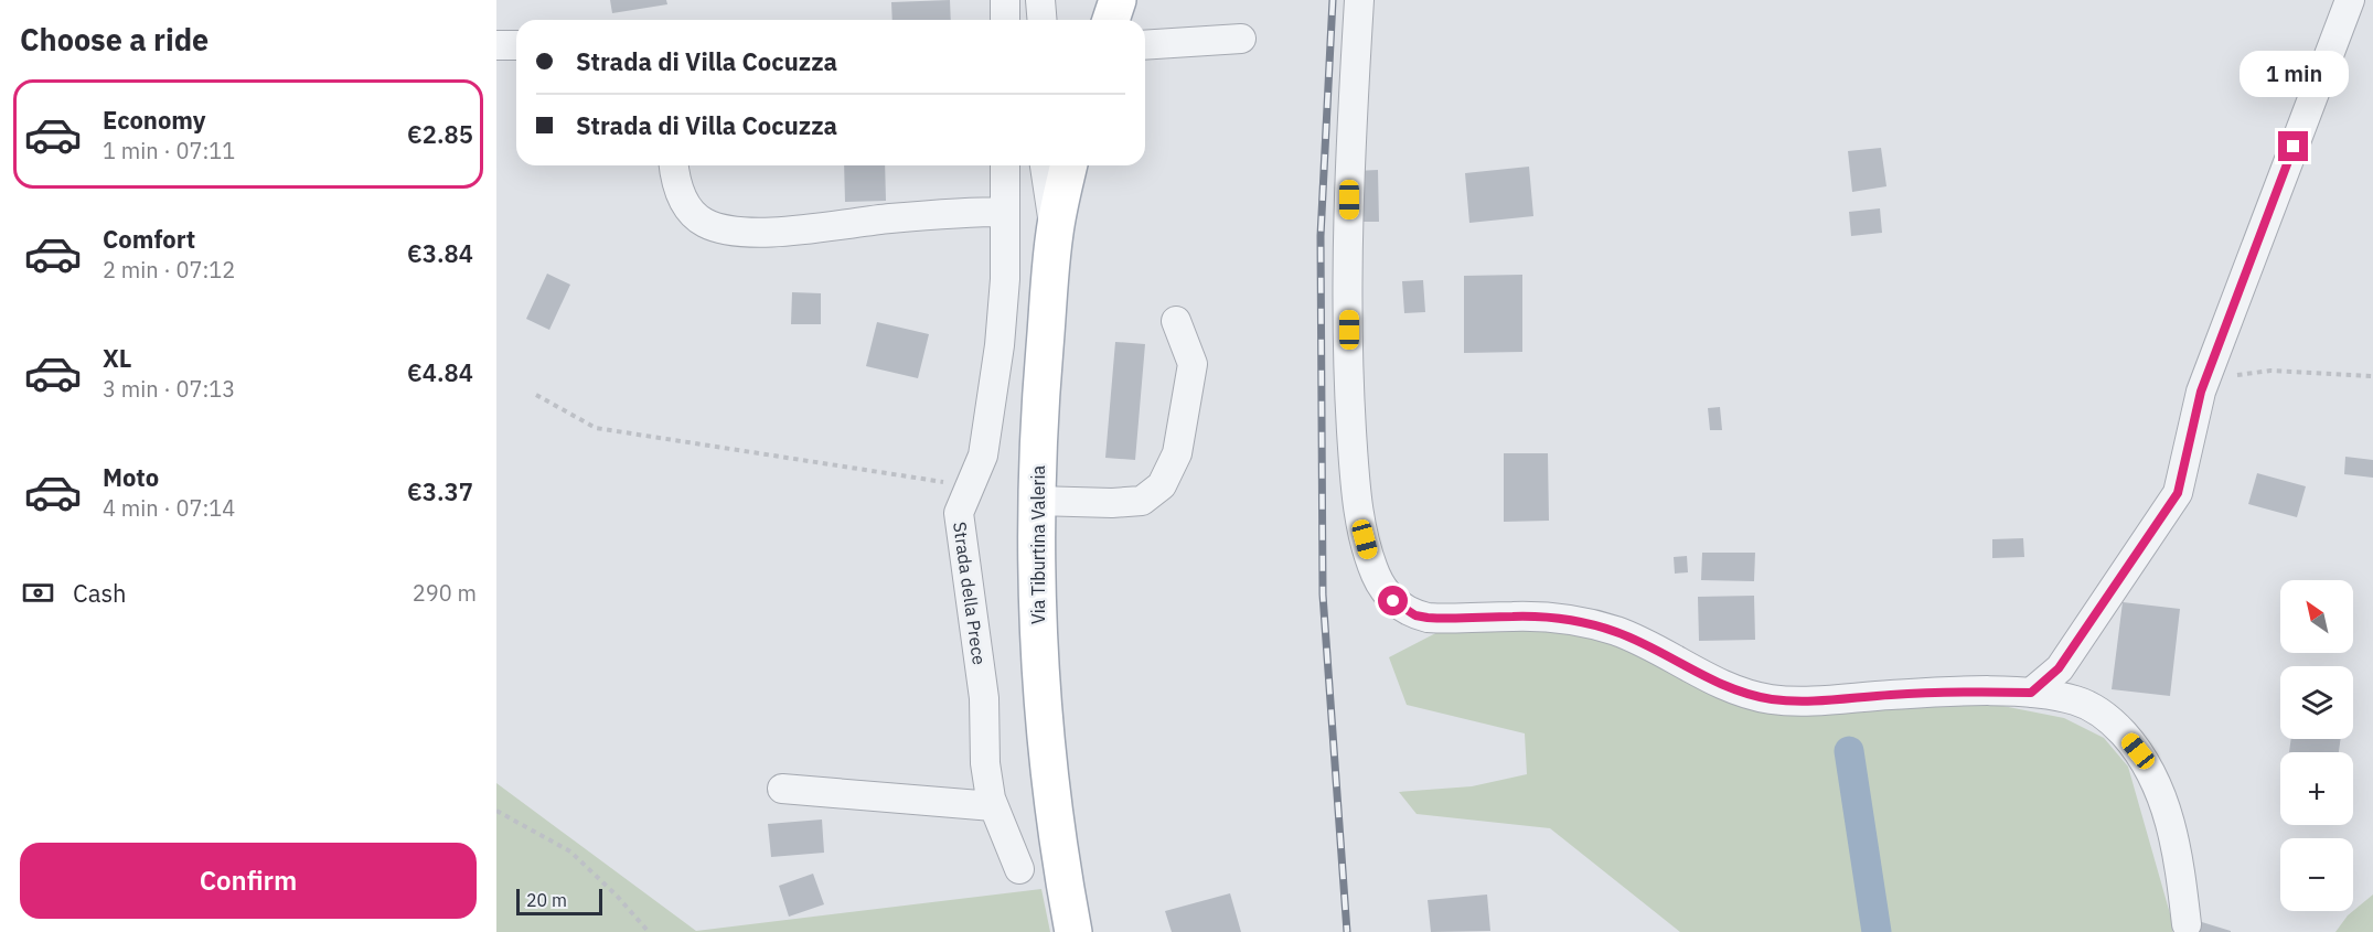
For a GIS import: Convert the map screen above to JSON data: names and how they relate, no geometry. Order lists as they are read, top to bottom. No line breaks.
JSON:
{"streets":{"main road":["Via Tiburtina Valeria"],"street":["Strada della Prece"]},"scale_bar":"20 m","north":"top left","page":{"heading":"Choose a ride","banner":["Strada di Villa Cocuzza","Strada di Villa Cocuzza"],"bubble":"1 min","list":[{"name":"Economy","note":"1 min · 07:11","value":"€2.85"},{"name":"Comfort","note":"2 min · 07:12","value":"€3.84"},{"name":"XL","note":"3 min · 07:13","value":"€4.84"},{"name":"Moto","note":"4 min · 07:14","value":"€3.37"}],"pay":["Cash","290 m"],"map_buttons":["+","−"],"buttons":"Confirm","scale":"20 m"}}
